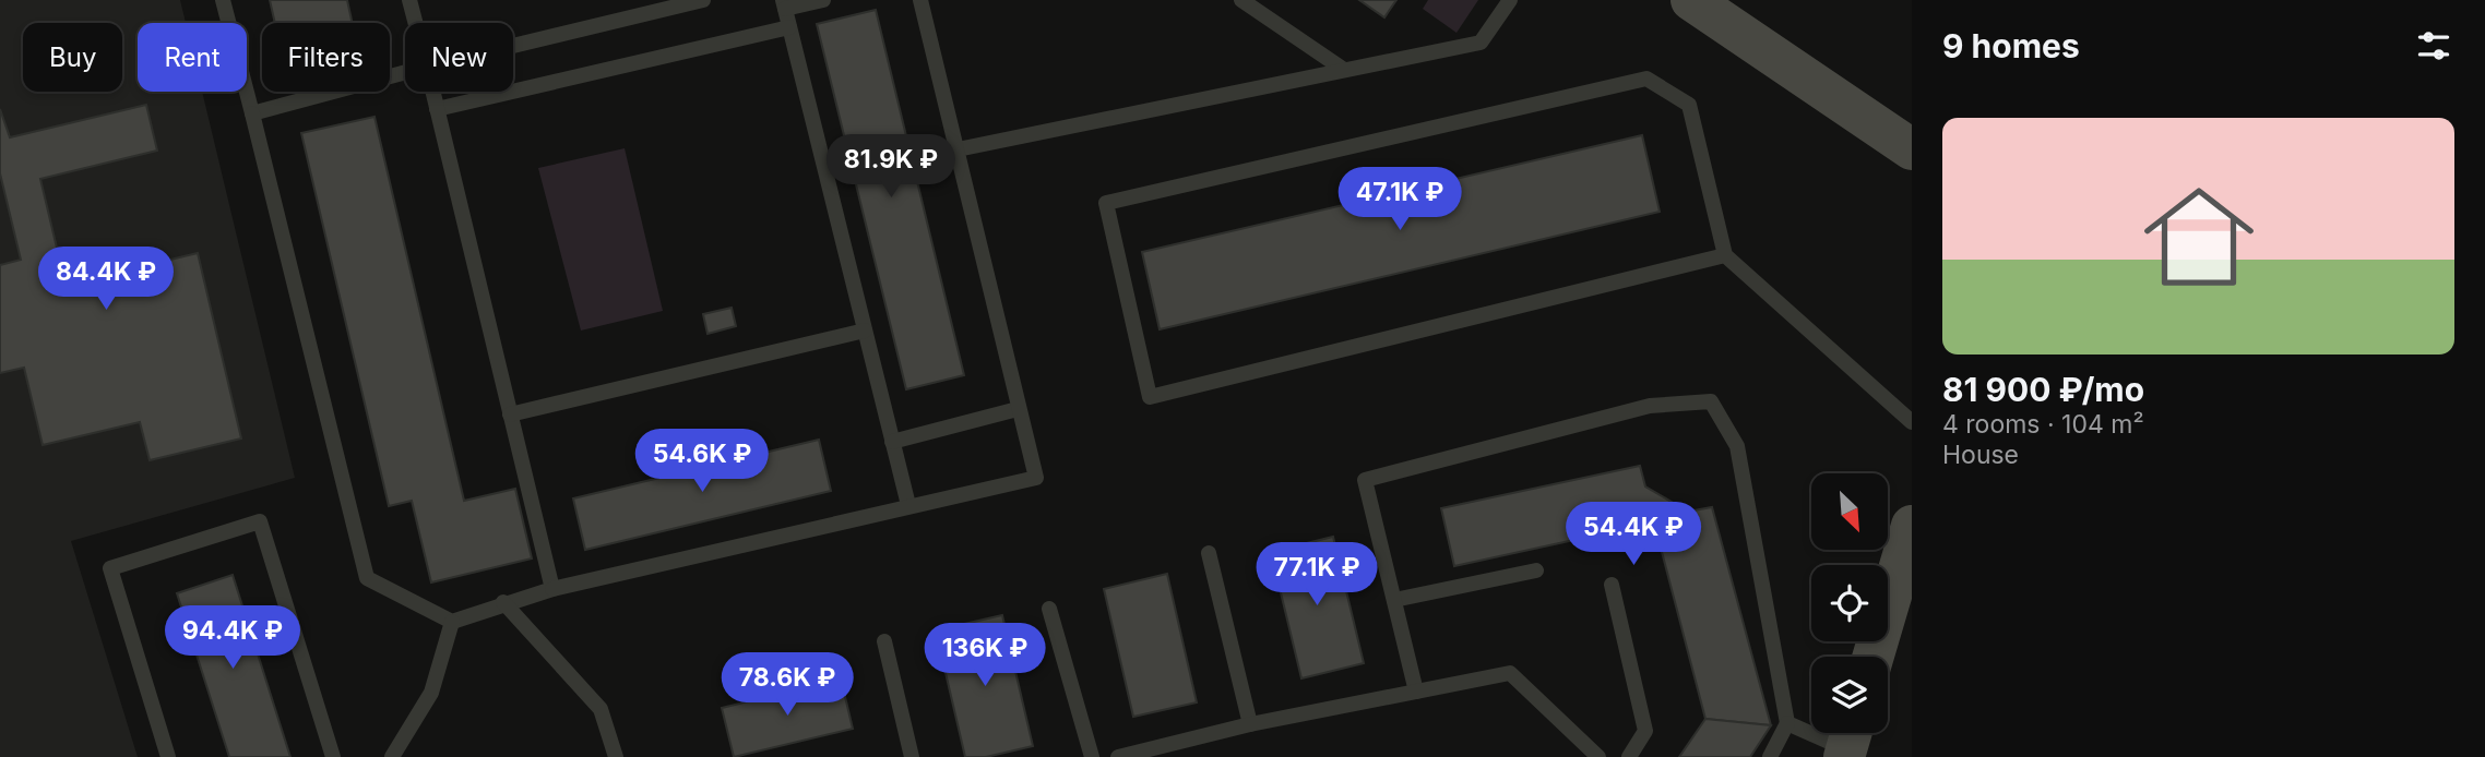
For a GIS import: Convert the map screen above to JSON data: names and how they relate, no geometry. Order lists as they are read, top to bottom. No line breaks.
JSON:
{"north":"bottom right","page":{"heading":"9 homes","chip":["Buy","Rent","Filters","New"],"list":[{"name":"81 900 ₽/mo","note":"4 rooms · 104 m² · House"}],"price":["81.9K ₽","47.1K ₽","84.4K ₽","54.6K ₽","54.4K ₽","77.1K ₽","94.4K ₽","136K ₽","78.6K ₽"]}}
